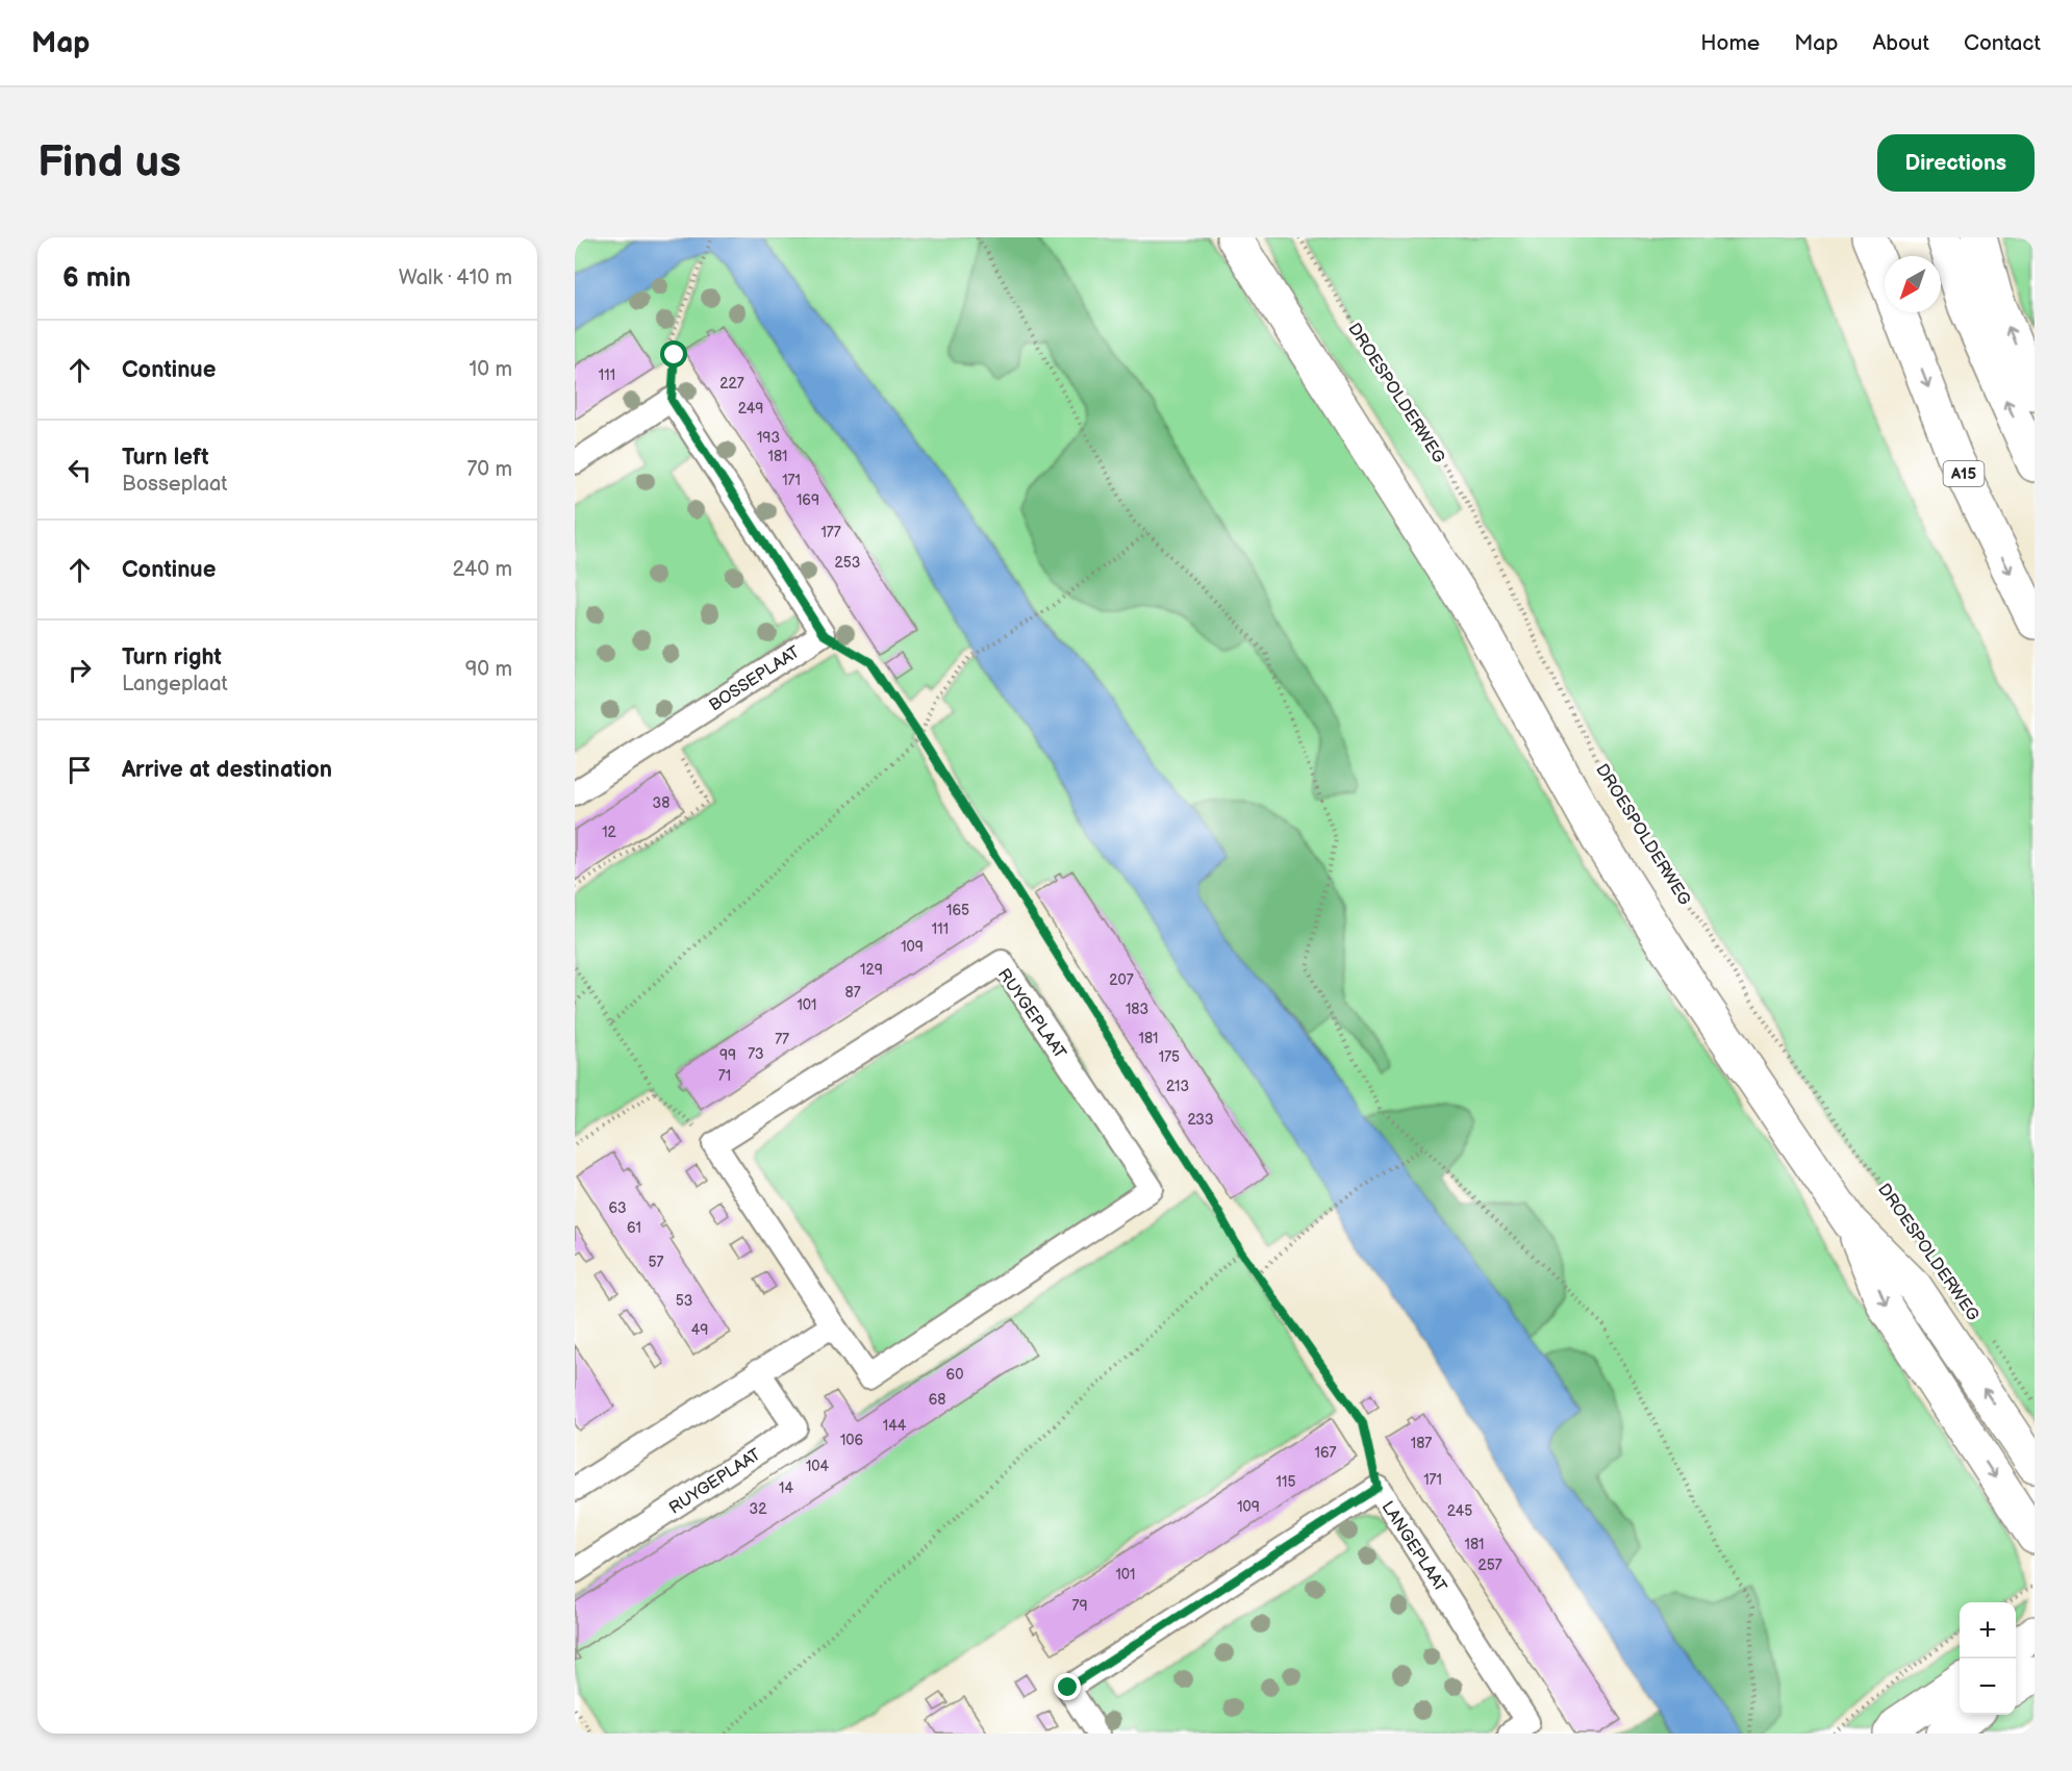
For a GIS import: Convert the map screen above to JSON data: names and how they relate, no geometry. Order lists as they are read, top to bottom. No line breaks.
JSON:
{"streets":{"main road":["DROESPOLDERWEG","A15"],"street":["BOSSEPLAAT","RUYGEPLAAT","LANGEPLAAT"]},"house_numbers":["111","227","249","193","181","171","169","177","253","38","12","165","111","109","129","207","87","101","183","181","77","73","99","175","71","213","233","63","61","57","53","49","60","68","144","106","187","167","104","171","115","14","109","32","245","181","257","101","79"],"north":"bottom left","page":{"header":"Map","nav":["Home","Map","About","Contact"],"buttons":"Directions","title":"Find us","heading":["6 min","Walk · 410 m"],"list":[["Continue","10 m"],["Turn left","Bosseplaat","70 m"],["Continue","240 m"],["Turn right","Langeplaat","90 m"],"Arrive at destination"],"map_buttons":["+","−"]}}
